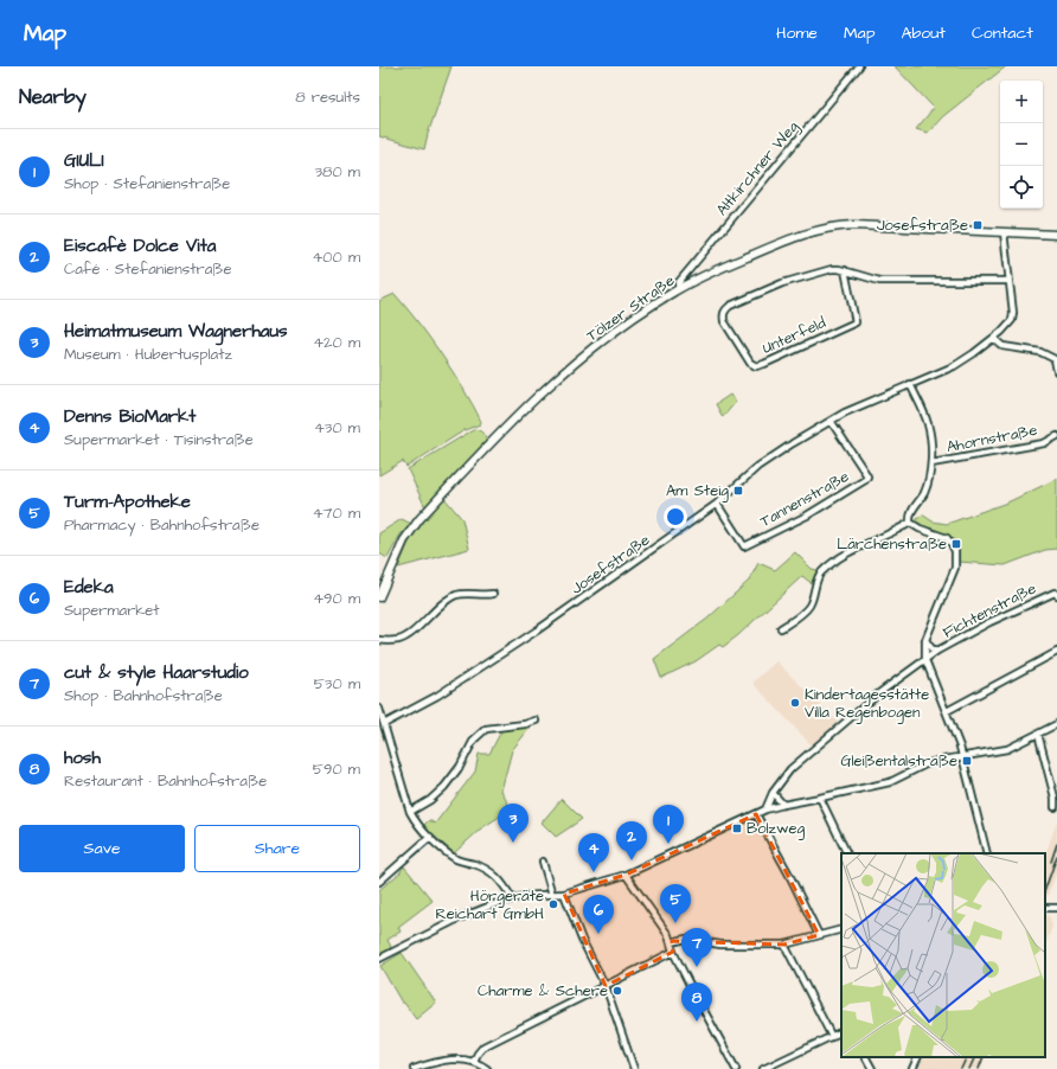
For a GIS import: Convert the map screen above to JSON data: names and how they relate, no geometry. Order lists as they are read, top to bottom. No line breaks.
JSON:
{"streets":{"main road":["Tölzer Straße"],"street":["Altkirchner Weg","Unterfeld","Ahornstraße","Tannenstraße","Josefstraße","Fichtenstraße"]},"crossings":[["Altkirchner Weg","Tölzer Straße"],["Tölzer Straße","Josefstraße"],["Tannenstraße","Josefstraße"]],"places":{"transit":["Josefstraße","Am Steig","Lärchenstraße","Gleißentalstraße","Bolzweg"],"other":["Kindertagesstätte Villa Regenbogen","Hörgeräte Reichart GmbH","Charme & Schere"]},"page":{"header":"Map","nav":["Home","Map","About","Contact"],"heading":["Nearby","8 results"],"map_buttons":["+","−"],"list":[{"mark":"1","name":"GIULI","note":"Shop · Stefanienstraße","value":"380 m"},{"mark":"2","name":"Eiscafè Dolce Vita","note":"Café · Stefanienstraße","value":"400 m"},{"mark":"3","name":"Heimatmuseum Wagnerhaus","note":"Museum · Hubertusplatz","value":"420 m"},{"mark":"4","name":"Denns BioMarkt","note":"Supermarket · Tisinstraße","value":"430 m"},{"mark":"5","name":"Turm-Apotheke","note":"Pharmacy · Bahnhofstraße","value":"470 m"},{"mark":"6","name":"Edeka","note":"Supermarket","value":"490 m"},{"mark":"7","name":"cut & style Haarstudio","note":"Shop · Bahnhofstraße","value":"530 m"},{"mark":"8","name":"hosh","note":"Restaurant · Bahnhofstraße","value":"590 m"}],"pins":["3","1","2","4","5","6","7","8"],"buttons":["Save","Share"]}}
